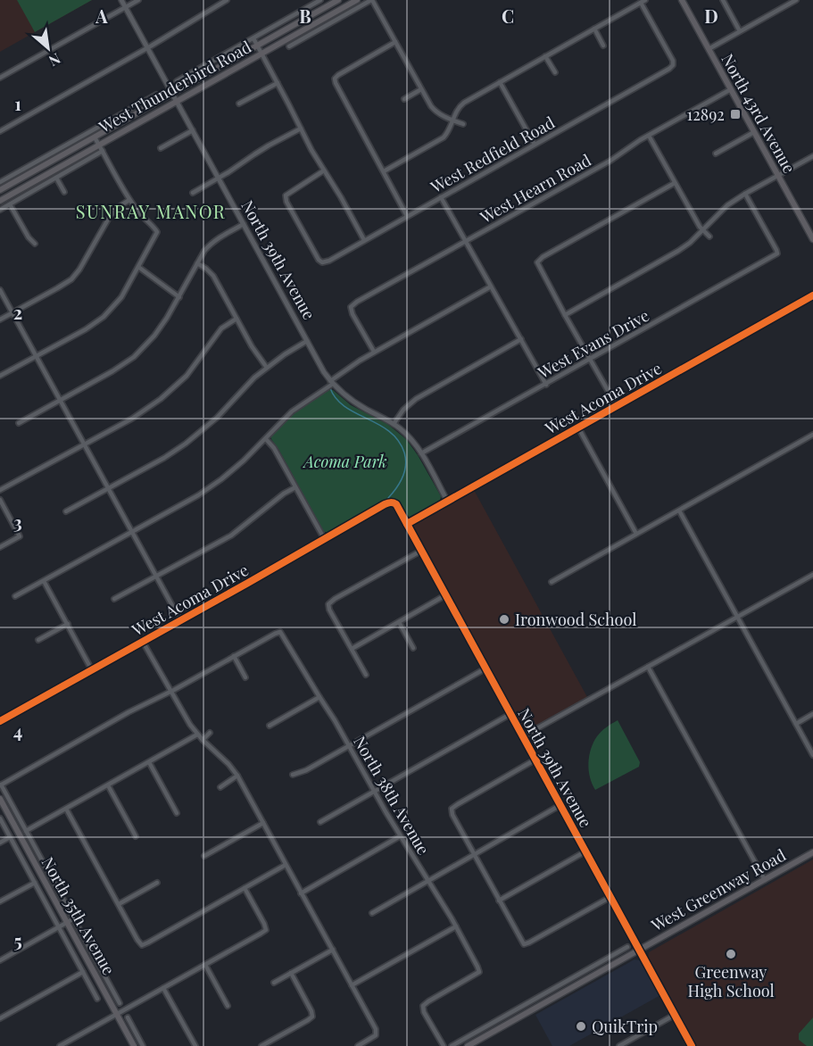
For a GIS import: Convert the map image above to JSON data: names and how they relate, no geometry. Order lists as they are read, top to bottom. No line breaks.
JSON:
{"streets":{"main road":["West Thunderbird Road","North 43rd Avenue","West Greenway Road","North 35th Avenue"],"street":["West Redfield Road","West Hearn Road","North 39th Avenue","West Evans Drive","West Acoma Drive","North 38th Avenue"]},"crossings":[["West Thunderbird Road","North 39th Avenue"],["North 43rd Avenue","West Hearn Road"],["North 39th Avenue","West Evans Drive"],["North 39th Avenue","West Acoma Drive"],["North 39th Avenue","West Greenway Road"]],"districts":["SUNRAY MANOR"],"parks":["Acoma Park"],"places":{"transit":["12892"],"other":["Ironwood School","Greenway High School","QuikTrip"]},"north":"bottom right","grid":{"columns":["A","B","C","D"],"rows":["1","2","3","4","5"]}}
